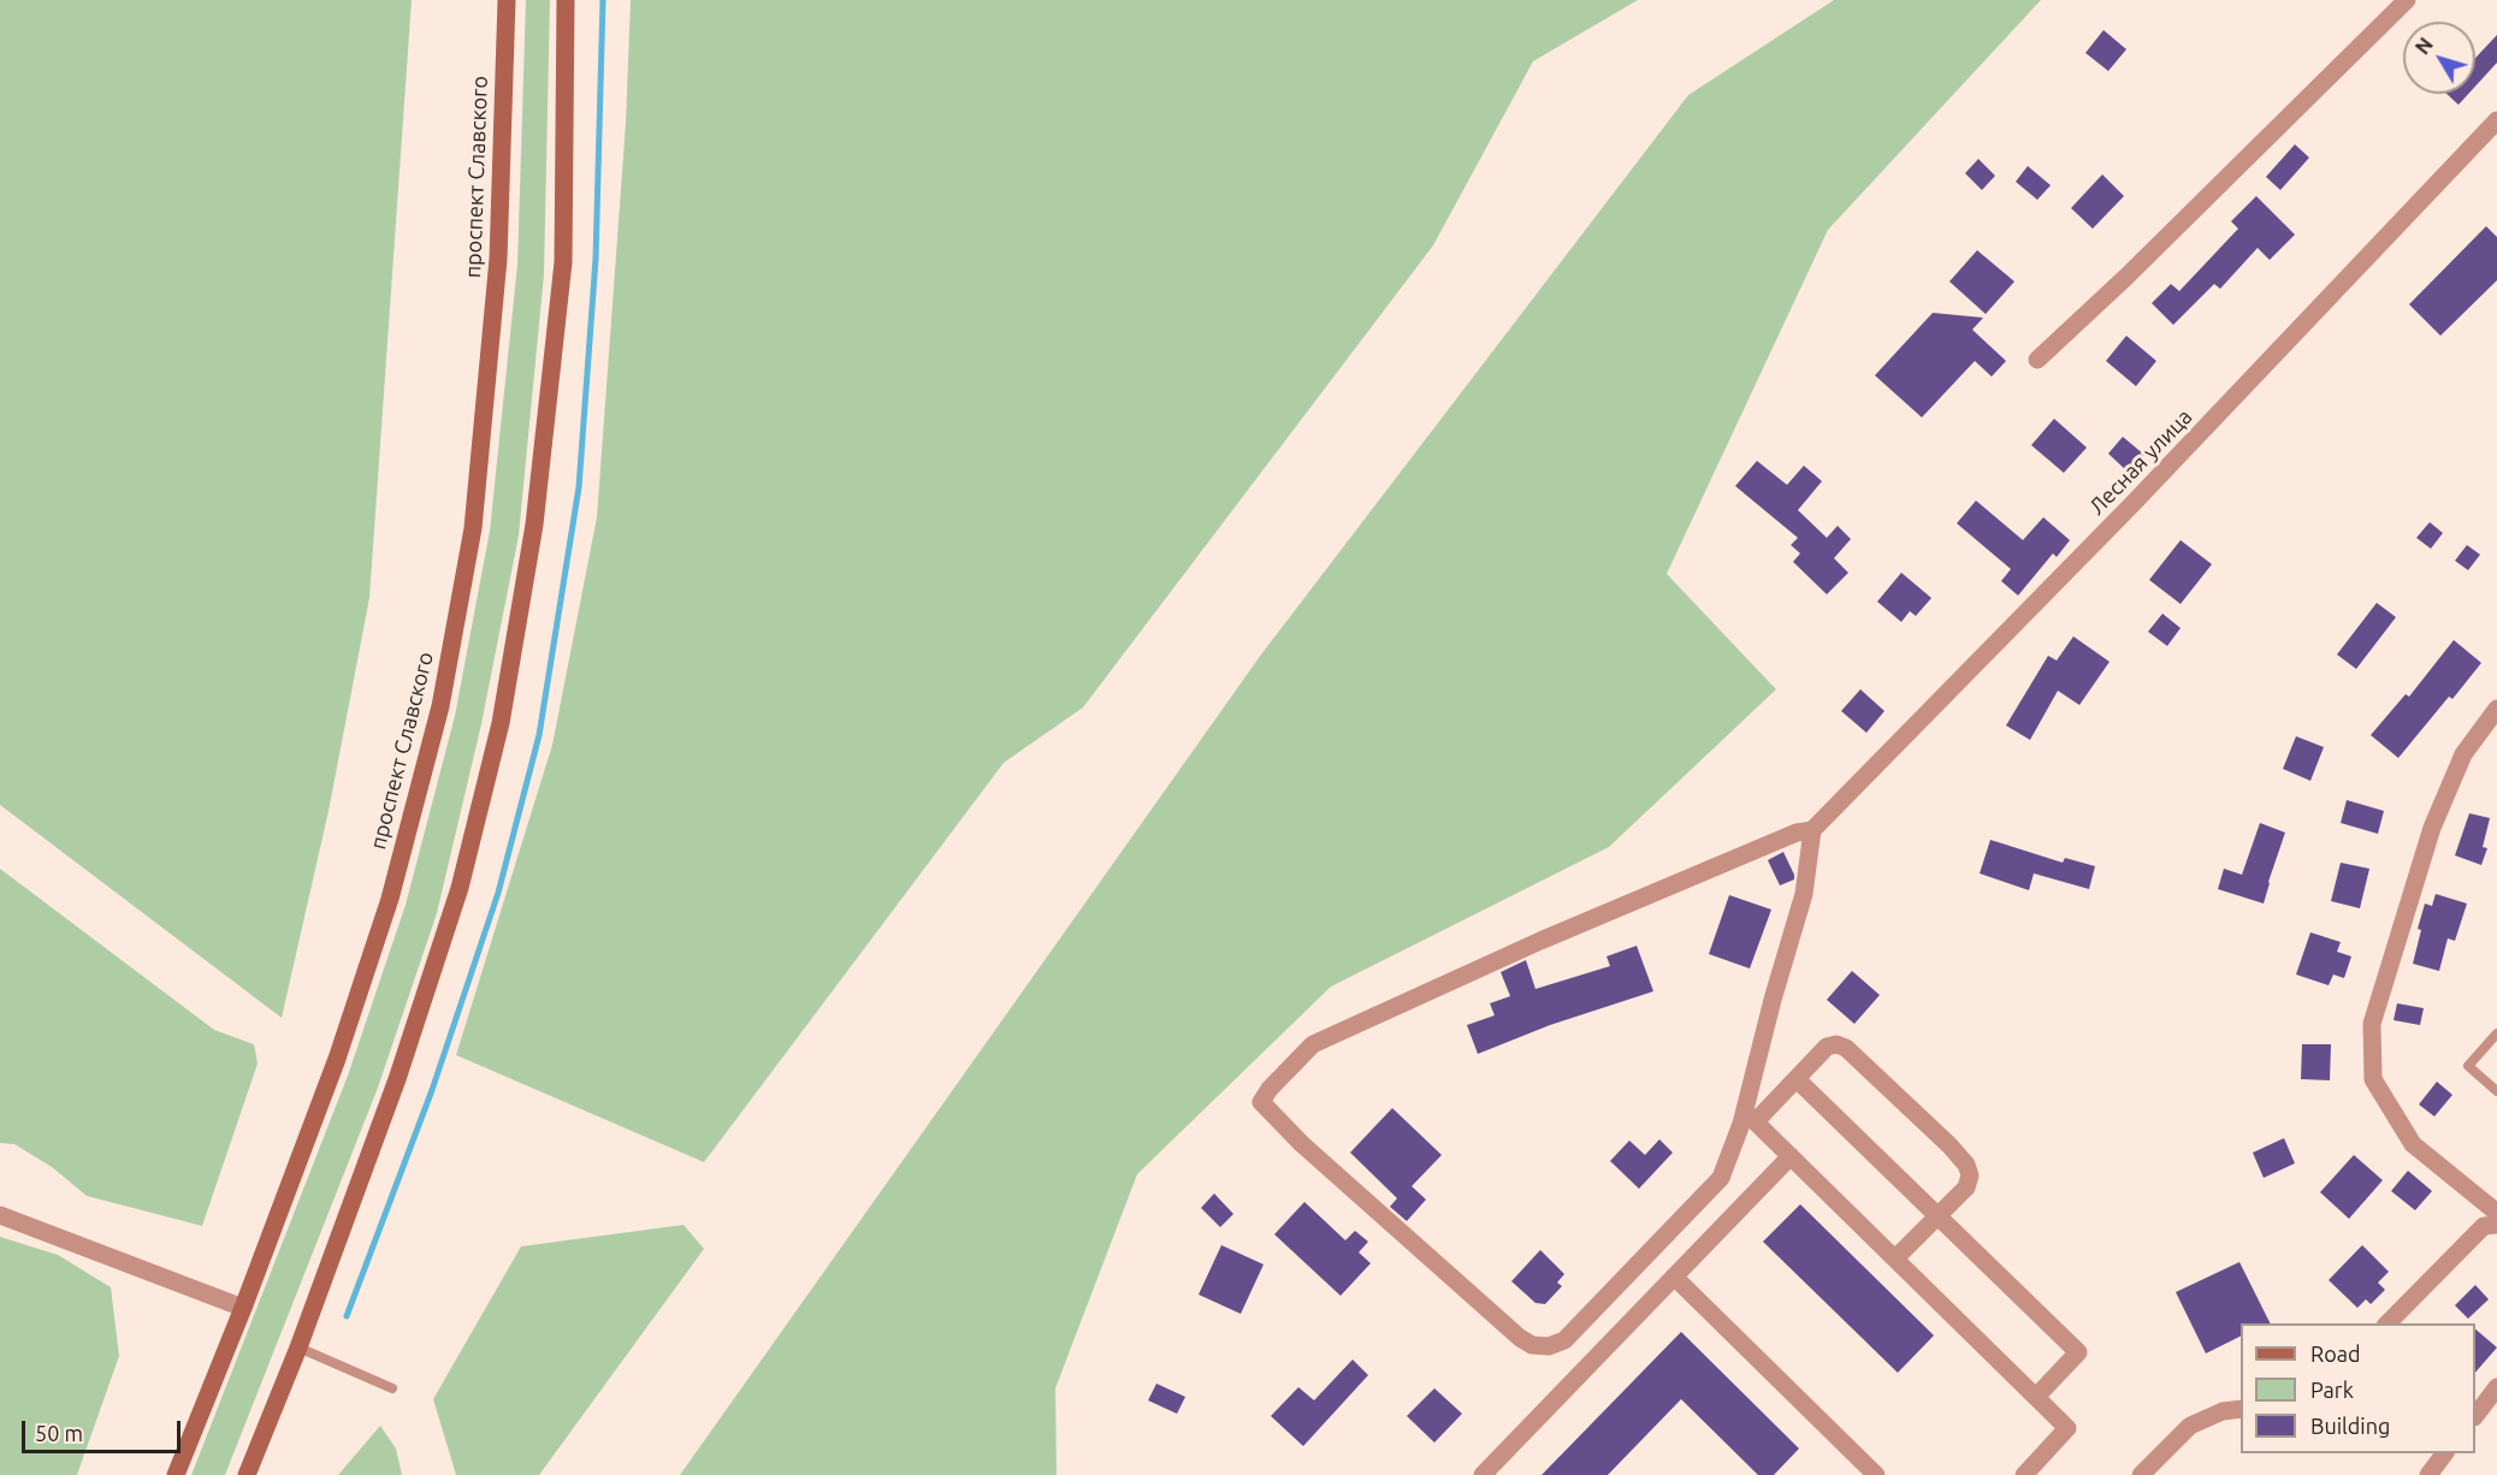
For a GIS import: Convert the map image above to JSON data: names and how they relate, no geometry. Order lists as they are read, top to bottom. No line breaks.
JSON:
{"streets":{"main road":["проспект Славского"],"street":["Лесная улица"]},"legend":["Road","Park","Building"],"scale_bar":"50 m","north":"top left"}
